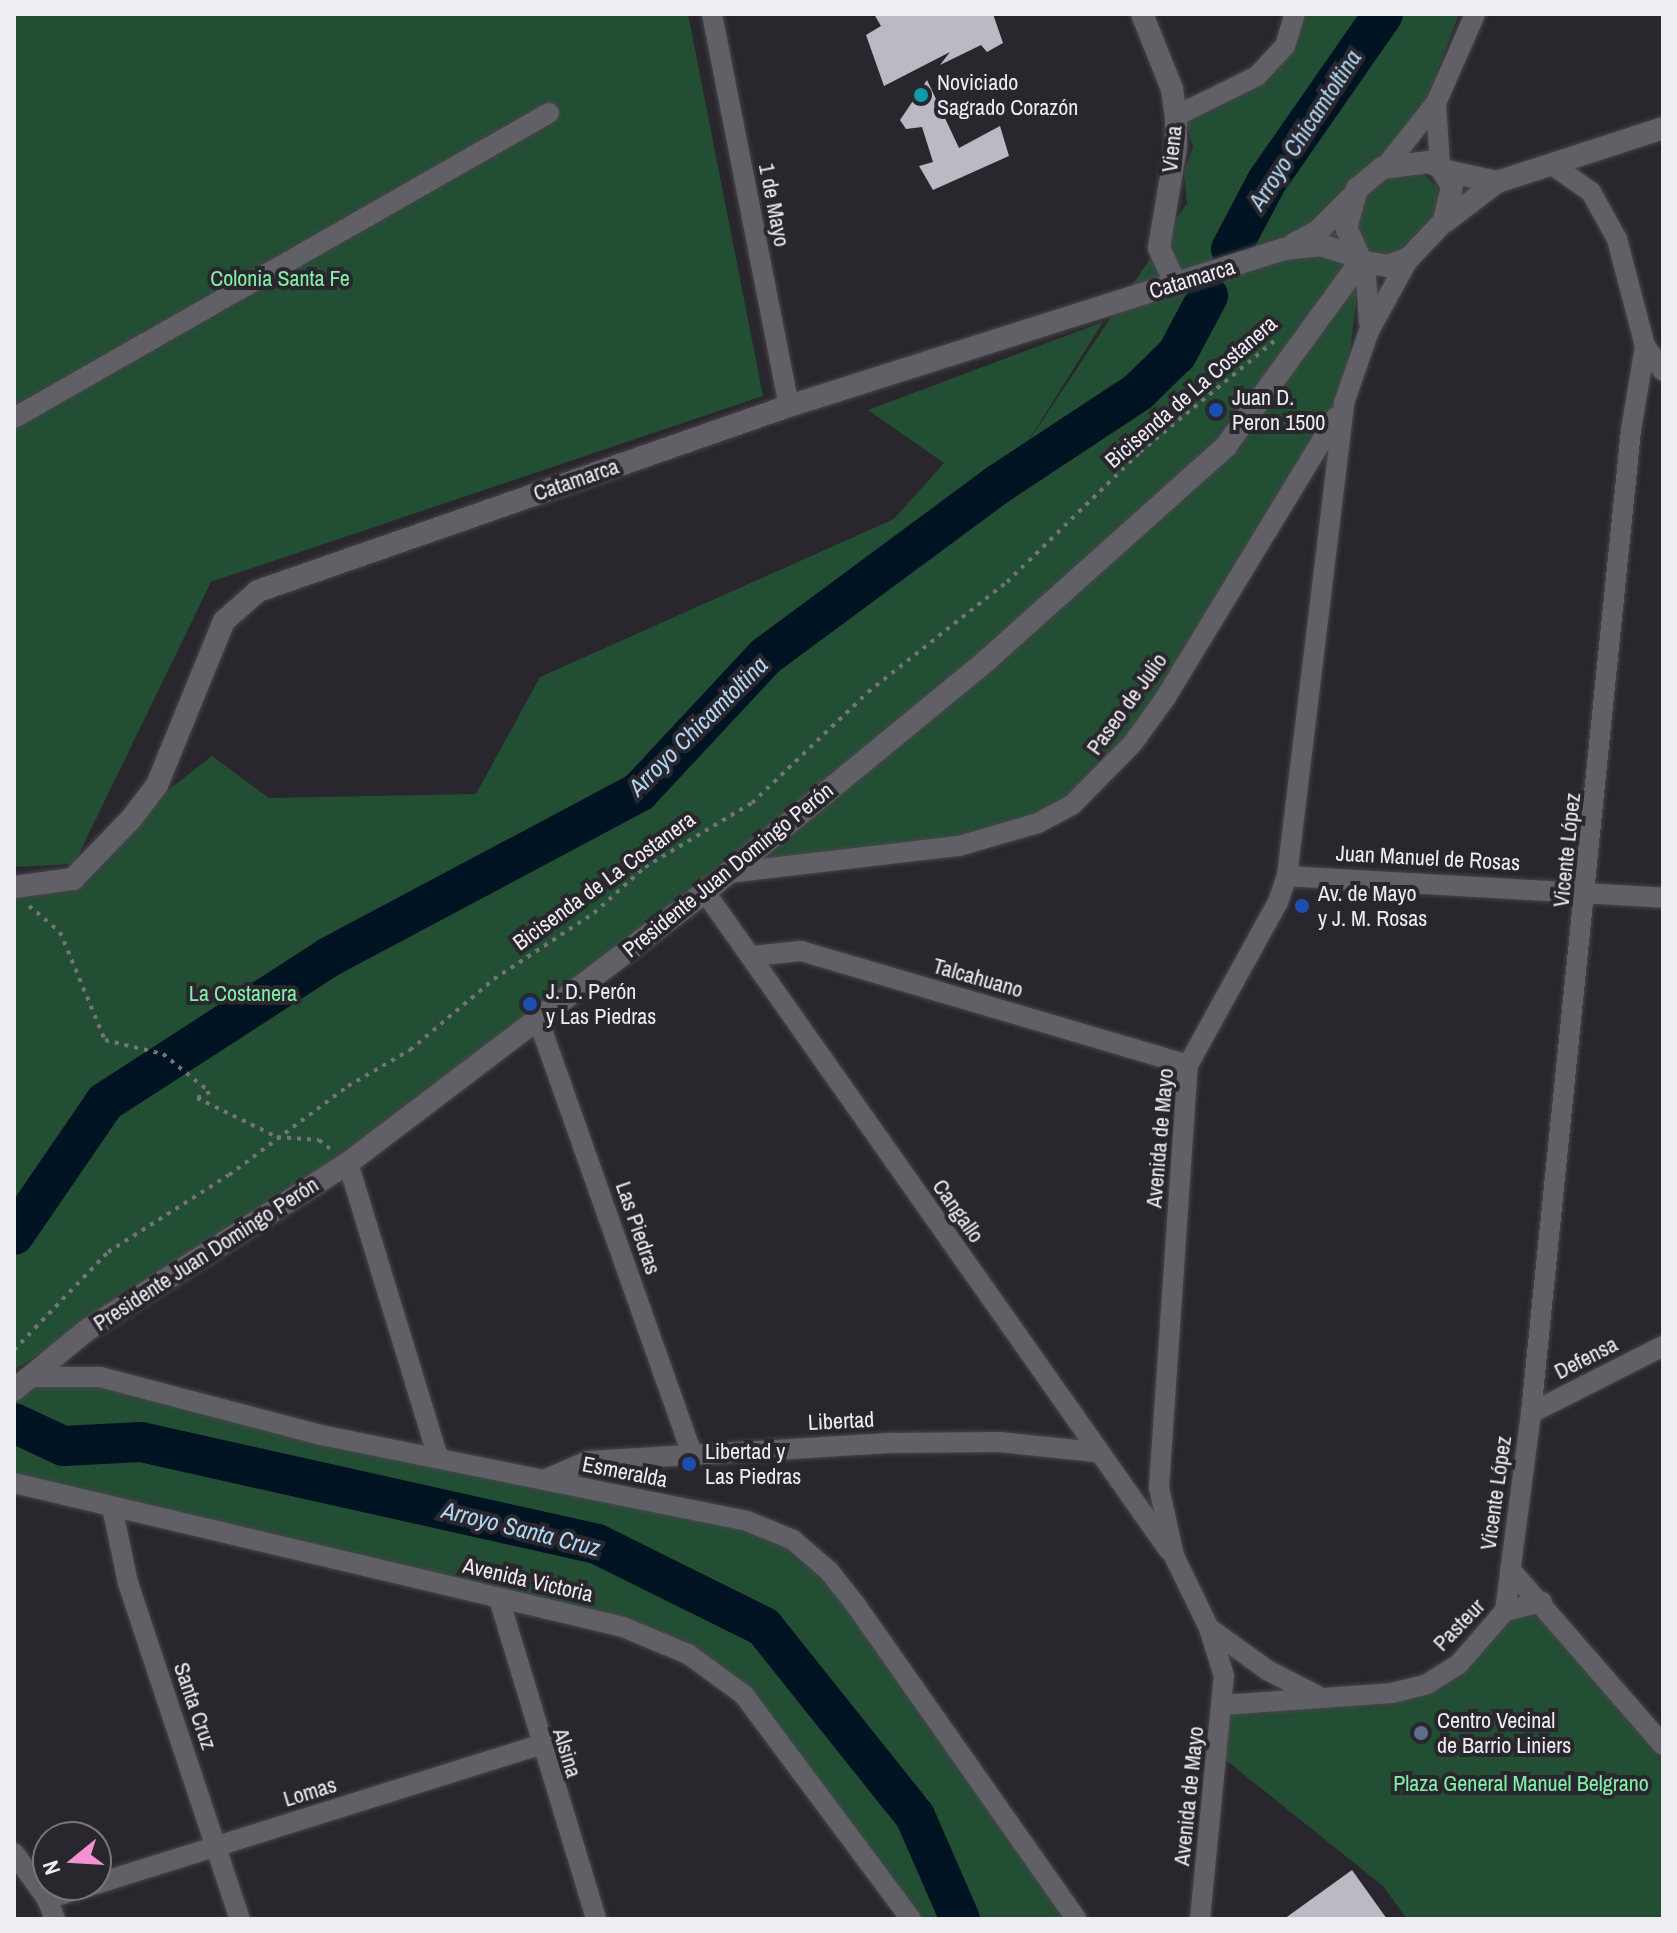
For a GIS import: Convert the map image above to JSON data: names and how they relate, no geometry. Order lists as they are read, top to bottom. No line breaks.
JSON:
{"streets":{"street":["Viena","1 de Mayo","Catamarca","Paseo de Julio","Vicente López","Juan Manuel de Rosas","Presidente Juan Domingo Perón","Talcahuano","Avenida de Mayo","Cangallo","Las Piedras","Defensa","Libertad","Esmeralda","Avenida Victoria","Pasteur","Santa Cruz","Alsina","Lomas"],"path":["Bicisenda de La Costanera"]},"crossings":[["Viena","Catamarca"],["1 de Mayo","Catamarca"],["Catamarca","Presidente Juan Domingo Perón"],["Catamarca","Avenida de Mayo"],["Paseo de Julio","Presidente Juan Domingo Perón"],["Paseo de Julio","Avenida de Mayo"],["Vicente López","Juan Manuel de Rosas"],["Vicente López","Defensa"],["Vicente López","Pasteur"],["Juan Manuel de Rosas","Avenida de Mayo"],["Presidente Juan Domingo Perón","Avenida de Mayo"],["Presidente Juan Domingo Perón","Cangallo"],["Presidente Juan Domingo Perón","Las Piedras"],["Presidente Juan Domingo Perón","Esmeralda"],["Talcahuano","Avenida de Mayo"],["Talcahuano","Cangallo"],["Avenida de Mayo","Cangallo"],["Avenida de Mayo","Pasteur"],["Cangallo","Libertad"],["Las Piedras","Libertad"],["Libertad","Esmeralda"],["Avenida Victoria","Santa Cruz"],["Avenida Victoria","Alsina"],["Santa Cruz","Lomas"],["Alsina","Lomas"]],"water":["Arroyo Chicamtoltina","Arroyo Santa Cruz"],"parks":["Colonia Santa Fe","La Costanera","Plaza General Manuel Belgrano"],"places":["Noviciado Sagrado Corazón","Juan D. Peron 1500","Av. de Mayo y J. M. Rosas","J. D. Perón y Las Piedras","Libertad y Las Piedras","Centro Vecinal de Barrio Liniers"],"north":"left"}
